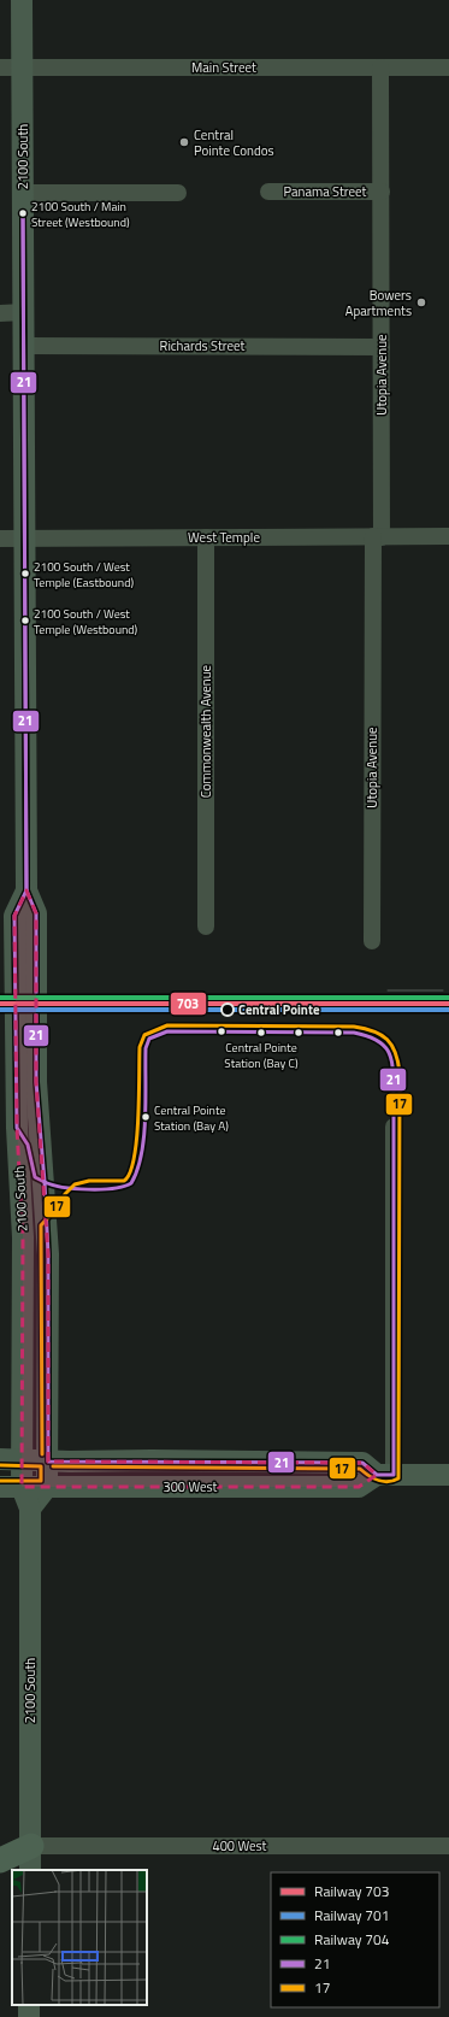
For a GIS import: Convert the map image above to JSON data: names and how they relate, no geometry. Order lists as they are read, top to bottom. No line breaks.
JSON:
{"streets":{"main road":["2100 South","300 West"],"street":["Main Street","Panama Street","Richards Street","Utopia Avenue","West Temple","Commonwealth Avenue","400 West"]},"crossings":[["Main Street","2100 South"],["Main Street","Utopia Avenue"],["2100 South","Richards Street"],["2100 South","West Temple"],["2100 South","300 West"],["2100 South","400 West"],["Panama Street","Utopia Avenue"],["Richards Street","Utopia Avenue"],["Utopia Avenue","West Temple"],["West Temple","Commonwealth Avenue"]],"places":["Central Pointe Condos","2100 South / Main Street (Westbound)","Bowers Apartments","2100 South / West Temple (Eastbound)","2100 South / West Temple (Westbound)","Central Pointe","Central Pointe Station (Bay C)","Central Pointe Station (Bay A)"],"lines":["transit line 21","rail line 704","rail line 703","rail line 701","transit line 17"],"legend":["Railway 703","Railway 701","Railway 704","21","17"]}
